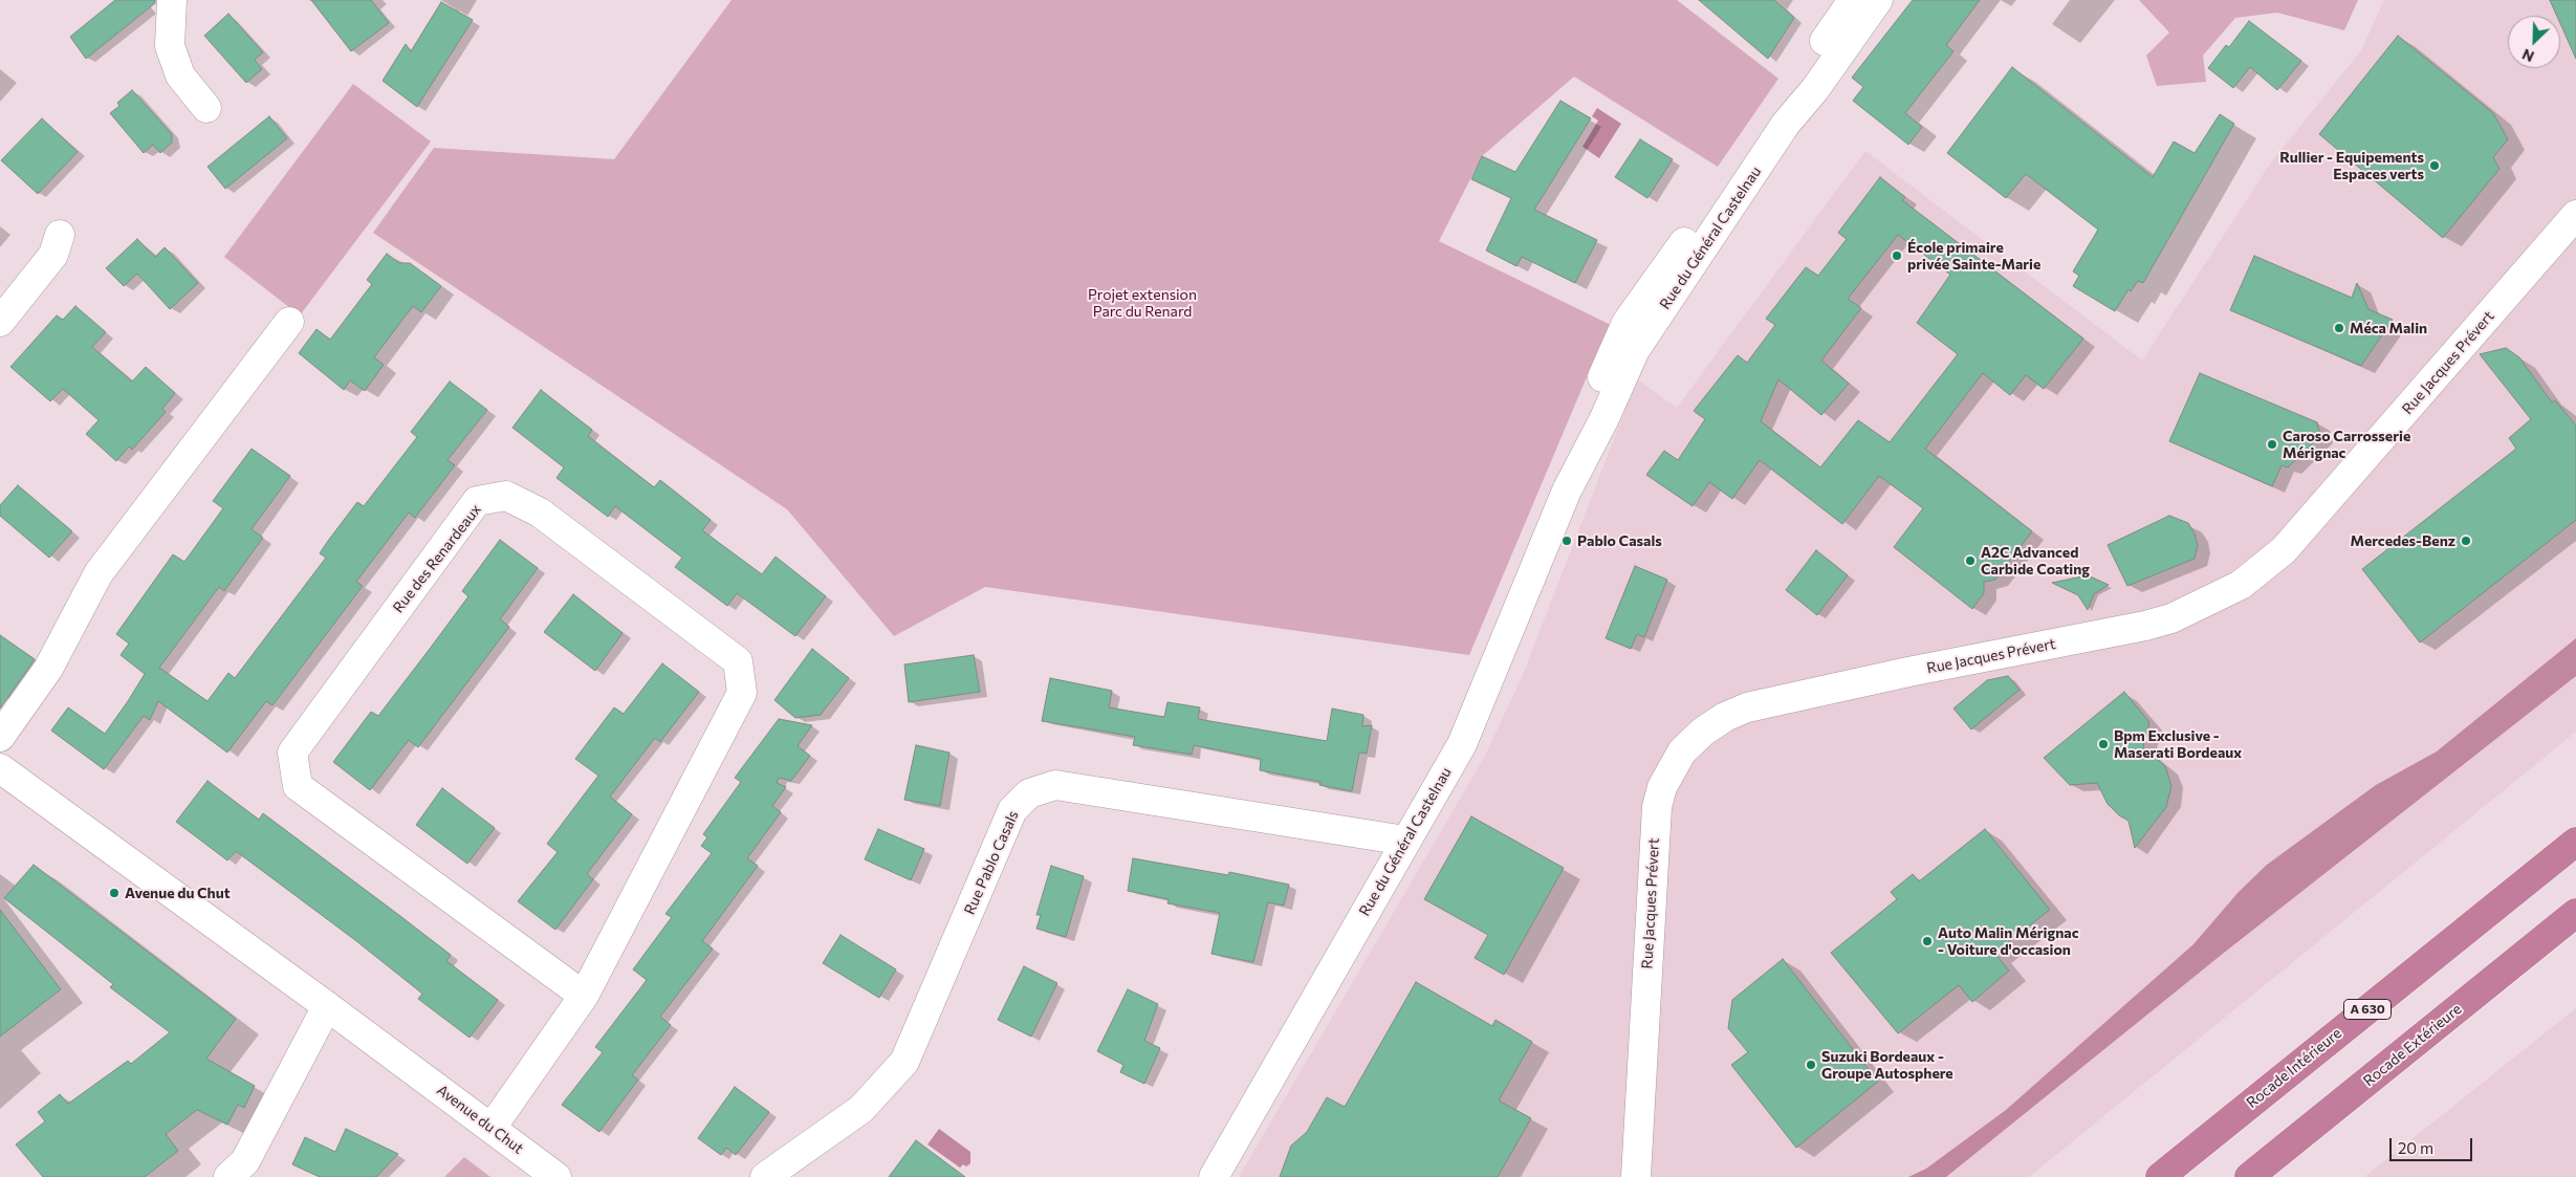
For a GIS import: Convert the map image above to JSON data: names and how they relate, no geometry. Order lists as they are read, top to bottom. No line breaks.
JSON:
{"streets":{"highway":["A 630","Rocade Extérieure","Rocade Intérieure"],"street":["Rue du Général Castelnau","Rue Jacques Prévert","Rue des Renardeaux","Rue Pablo Casals","Avenue du Chut"]},"crossings":[["Rue du Général Castelnau","Rue Pablo Casals"],["Rue des Renardeaux","Avenue du Chut"]],"parks":["Projet extension Parc du Renard"],"places":["Rullier - Equipements Espaces verts","École primaire privée Sainte-Marie","Méca Malin","Caroso Carrosserie Mérignac","Pablo Casals","Mercedes-Benz","A2C Advanced Carbide Coating","Bpm Exclusive - Maserati Bordeaux","Avenue du Chut","Auto Malin Mérignac - Voiture d'occasion","Suzuki Bordeaux - Groupe Autosphere"],"scale_bar":"20 m","north":"bottom left"}
